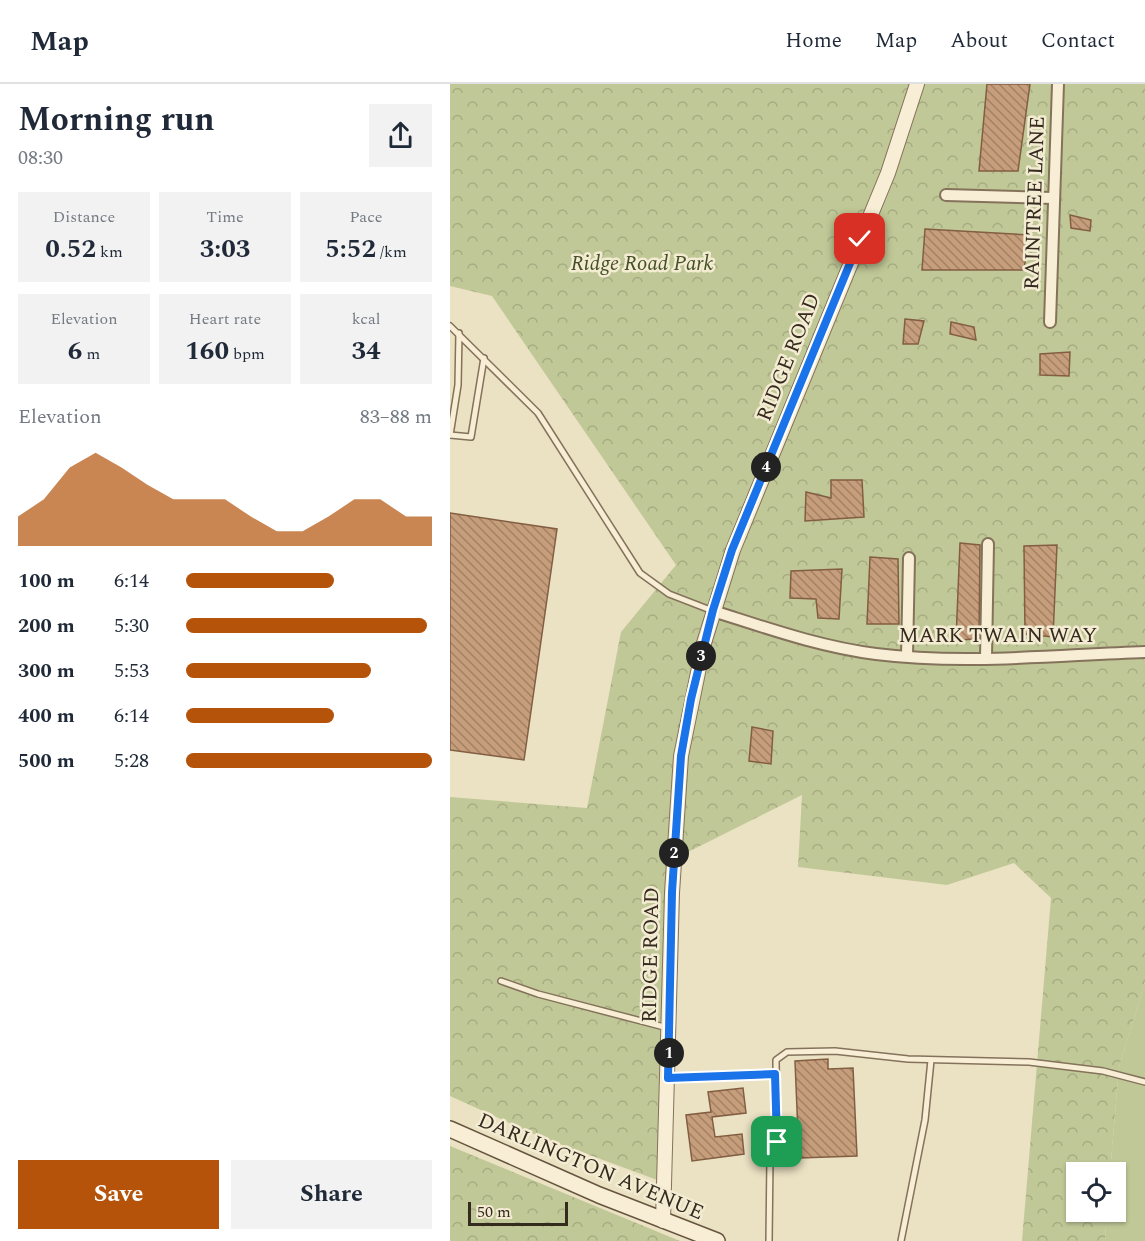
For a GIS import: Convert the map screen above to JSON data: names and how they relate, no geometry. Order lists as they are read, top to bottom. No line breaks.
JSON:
{"streets":{"main road":["DARLINGTON AVENUE"],"street":["RAINTREE LANE","RIDGE ROAD","MARK TWAIN WAY"]},"crossings":[["RIDGE ROAD","MARK TWAIN WAY"],["RIDGE ROAD","DARLINGTON AVENUE"]],"parks":["Ridge Road Park"],"scale_bar":"50 m","page":{"header":"Map","nav":["Home","Map","About","Contact"],"heading":["Morning run","08:30"],"stats":[["Distance","0.52 km"],["Time","3:03"],["Pace","5:52 /km"],["Elevation","6 m"],["Heart rate","160 bpm"],["kcal","34"]],"chart":["Elevation","83–88 m"],"pins":["4","3","2","1"],"list":[{"name":"100 m","note":"6:14"},{"name":"200 m","note":"5:30"},{"name":"300 m","note":"5:53"},{"name":"400 m","note":"6:14"},{"name":"500 m","note":"5:28"}],"buttons":["Save","Share"],"scale":"50 m"}}
